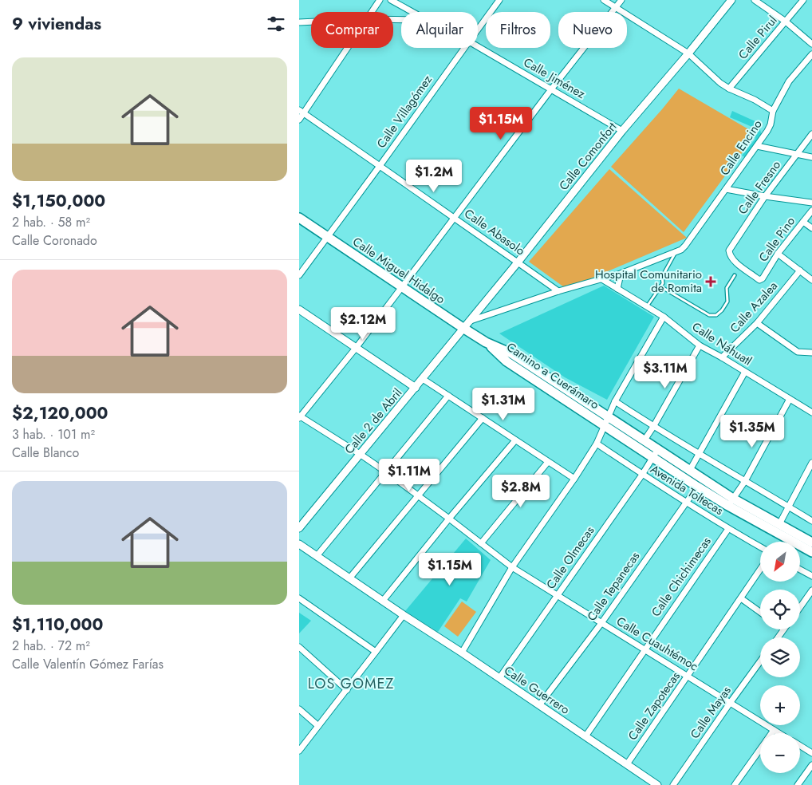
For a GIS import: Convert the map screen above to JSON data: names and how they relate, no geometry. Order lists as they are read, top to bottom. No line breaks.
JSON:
{"streets":{"main road":["Calle Miguel Hidalgo","Camino a Cuerámaro"],"street":["Calle Pirul","Calle Jiménez","Calle Villagómez","Calle Encino","Calle Comonfort","Calle Fresno","Calle Abasolo","Calle Pino","Calle Azalea","Calle Náhuatl","Calle 2 de Abril","Avenida Toltecas","Calle Olmecas","Calle Chichimecas","Calle Tepanecas","Calle Cuauhtémoc","Calle Guerrero","Calle Zapotecas","Calle Mayas"]},"crossings":[["Calle Jiménez","Calle Comonfort"],["Calle Villagómez","Calle Abasolo"],["Calle Villagómez","Calle Miguel Hidalgo"],["Calle Encino","Calle Náhuatl"],["Calle Comonfort","Calle Abasolo"],["Calle Comonfort","Calle Miguel Hidalgo"],["Calle Comonfort","Calle 2 de Abril"],["Calle Fresno","Calle Pino"],["Calle Miguel Hidalgo","Camino a Cuerámaro"],["Calle Miguel Hidalgo","Calle 2 de Abril"],["Calle Azalea","Calle Náhuatl"],["Camino a Cuerámaro","Calle Olmecas"],["Camino a Cuerámaro","Calle Tepanecas"],["Calle 2 de Abril","Calle Cuauhtémoc"],["Avenida Toltecas","Calle Olmecas"],["Avenida Toltecas","Calle Chichimecas"],["Avenida Toltecas","Calle Tepanecas"],["Calle Olmecas","Calle Cuauhtémoc"],["Calle Olmecas","Calle Guerrero"],["Calle Chichimecas","Calle Cuauhtémoc"],["Calle Chichimecas","Calle Guerrero"],["Calle Tepanecas","Calle Cuauhtémoc"],["Calle Tepanecas","Calle Guerrero"],["Calle Cuauhtémoc","Calle Zapotecas"],["Calle Cuauhtémoc","Calle Mayas"],["Calle Guerrero","Calle Zapotecas"]],"districts":["LOS GOMEZ"],"places":{"health":["Hospital Comunitario de Romita"]},"north":"bottom left","page":{"heading":"9 viviendas","chip":["Comprar","Alquilar","Filtros","Nuevo"],"list":[{"name":"$1,150,000","note":"2 hab. · 58 m² · Calle Coronado"},{"name":"$2,120,000","note":"3 hab. · 101 m² · Calle Blanco"},{"name":"$1,110,000","note":"2 hab. · 72 m² · Calle Valentín Gómez Farías"}],"price":["$1.15M","$1.2M","$2.12M","$3.11M","$1.31M","$1.35M","$1.11M","$2.8M","$1.15M"],"map_buttons":["+","−"]}}
